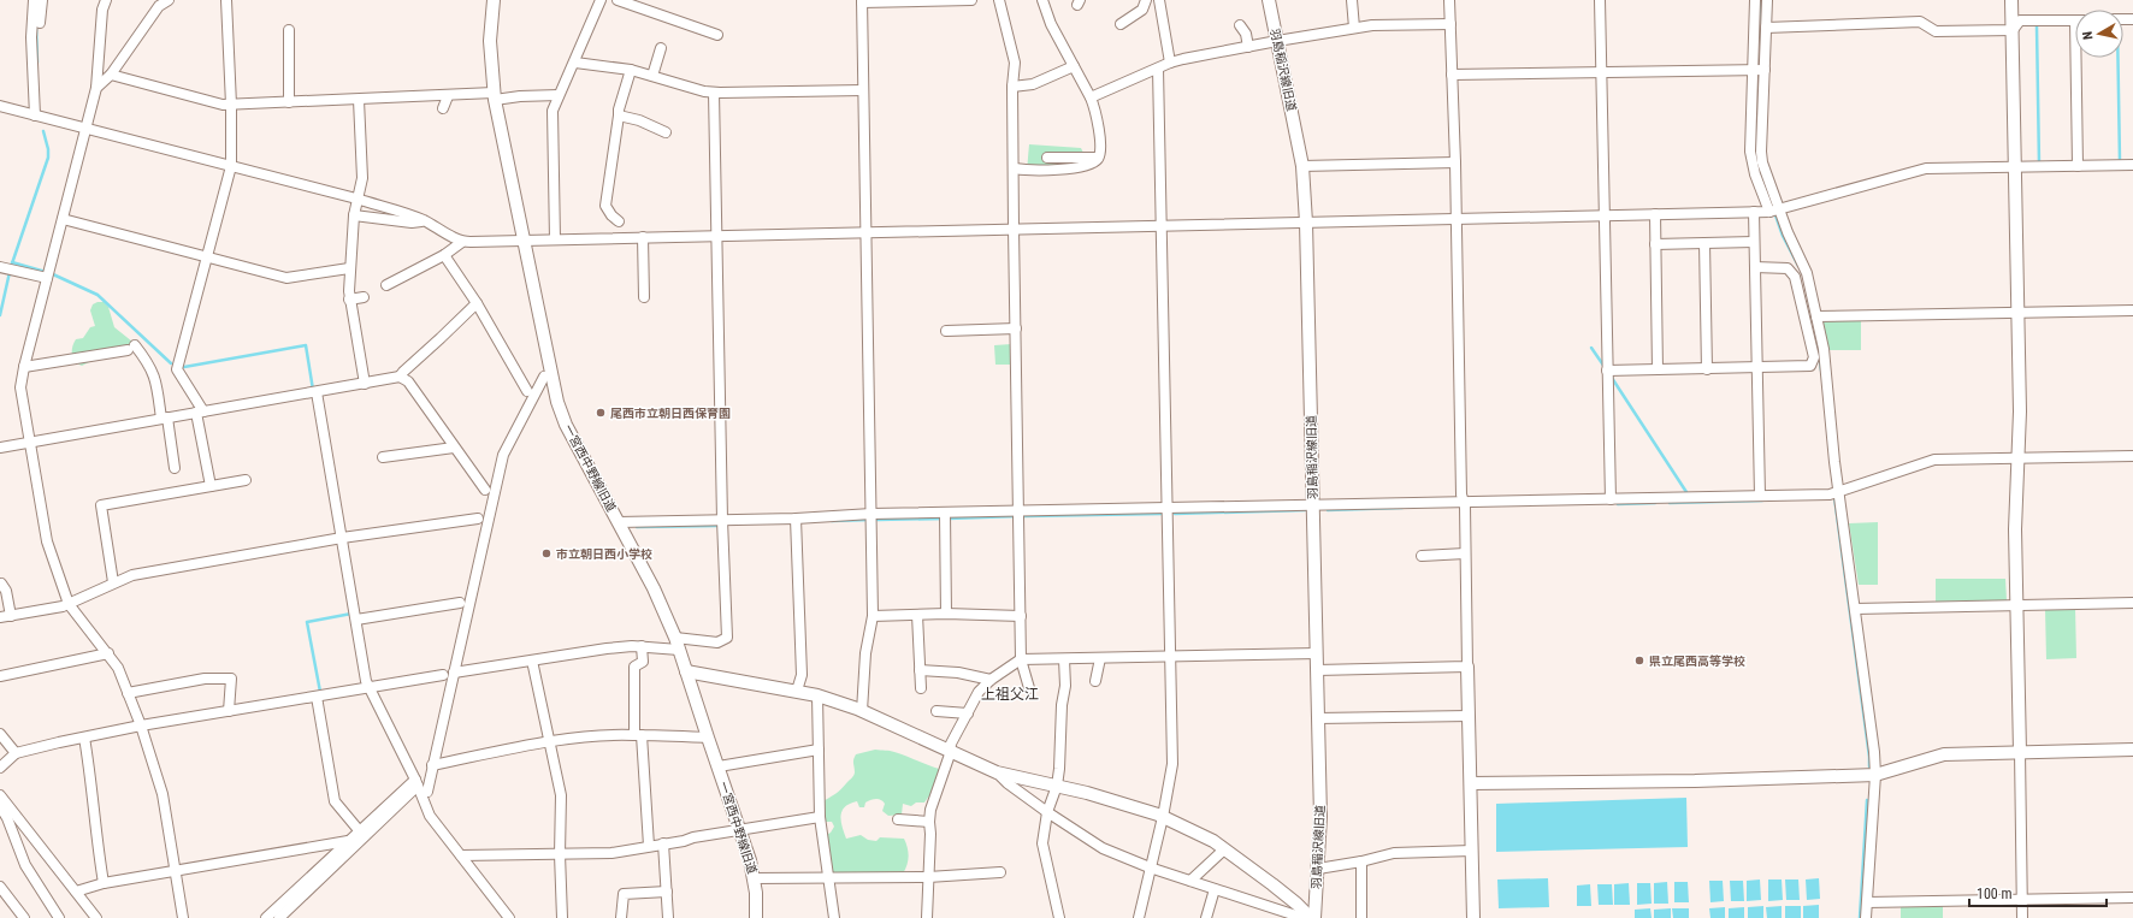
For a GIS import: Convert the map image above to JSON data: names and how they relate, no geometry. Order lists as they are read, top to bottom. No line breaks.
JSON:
{"streets":{"street":["羽島稲沢線旧道","一宮西中野線旧道"]},"districts":["上祖父江"],"places":["尾西市立朝日西保育園","市立朝日西小学校","県立尾西高等学校"],"scale_bar":"100 m","north":"left"}
